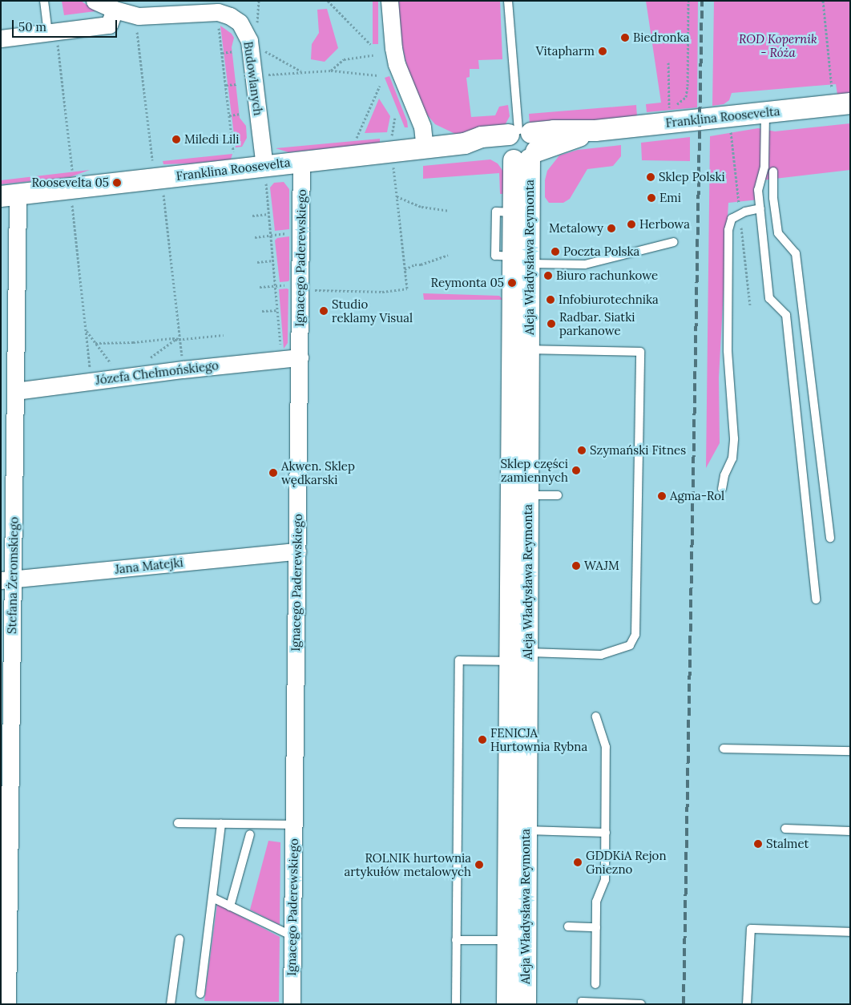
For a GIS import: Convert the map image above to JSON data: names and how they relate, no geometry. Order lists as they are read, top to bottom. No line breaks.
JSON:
{"streets":{"street":["Budowlanych","Franklina Roosevelta","Aleja Władysława Reymonta","Ignacego Paderewskiego","Józefa Chełmońskiego","Jana Matejki","Stefana Żeromskiego"]},"crossings":[["Budowlanych","Franklina Roosevelta"],["Franklina Roosevelta","Aleja Władysława Reymonta"],["Franklina Roosevelta","Ignacego Paderewskiego"],["Franklina Roosevelta","Stefana Żeromskiego"],["Ignacego Paderewskiego","Józefa Chełmońskiego"],["Ignacego Paderewskiego","Jana Matejki"],["Józefa Chełmońskiego","Stefana Żeromskiego"],["Jana Matejki","Stefana Żeromskiego"]],"parks":["ROD Kopernik - Róża"],"places":["Biedronka","Vitapharm","Miledi Lili","Sklep Polski","Roosevelta 05","Emi","Herbowa","Metalowy","Poczta Polska","Biuro rachunkowe","Reymonta 05","Infobiurotechnika","Studio reklamy Visual","Radbar. Siatki parkanowe","Szymański Fitnes","Sklep części zamiennych","Akwen. Sklep wędkarski","Agma-Rol","WAJM","FENICJA Hurtownia Rybna","Stalmet","GDDKiA Rejon Gniezno","ROLNIK hurtownia artykułów metalowych"],"scale_bar":"50 m"}
